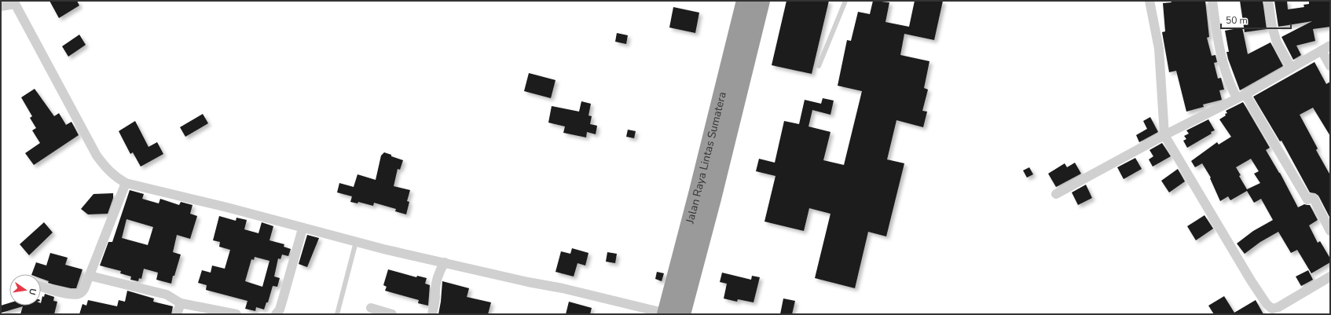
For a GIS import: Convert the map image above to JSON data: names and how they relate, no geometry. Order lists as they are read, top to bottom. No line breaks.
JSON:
{"streets":{"highway":["Jalan Raya Lintas Sumatera"]},"scale_bar":"50 m","north":"right"}
